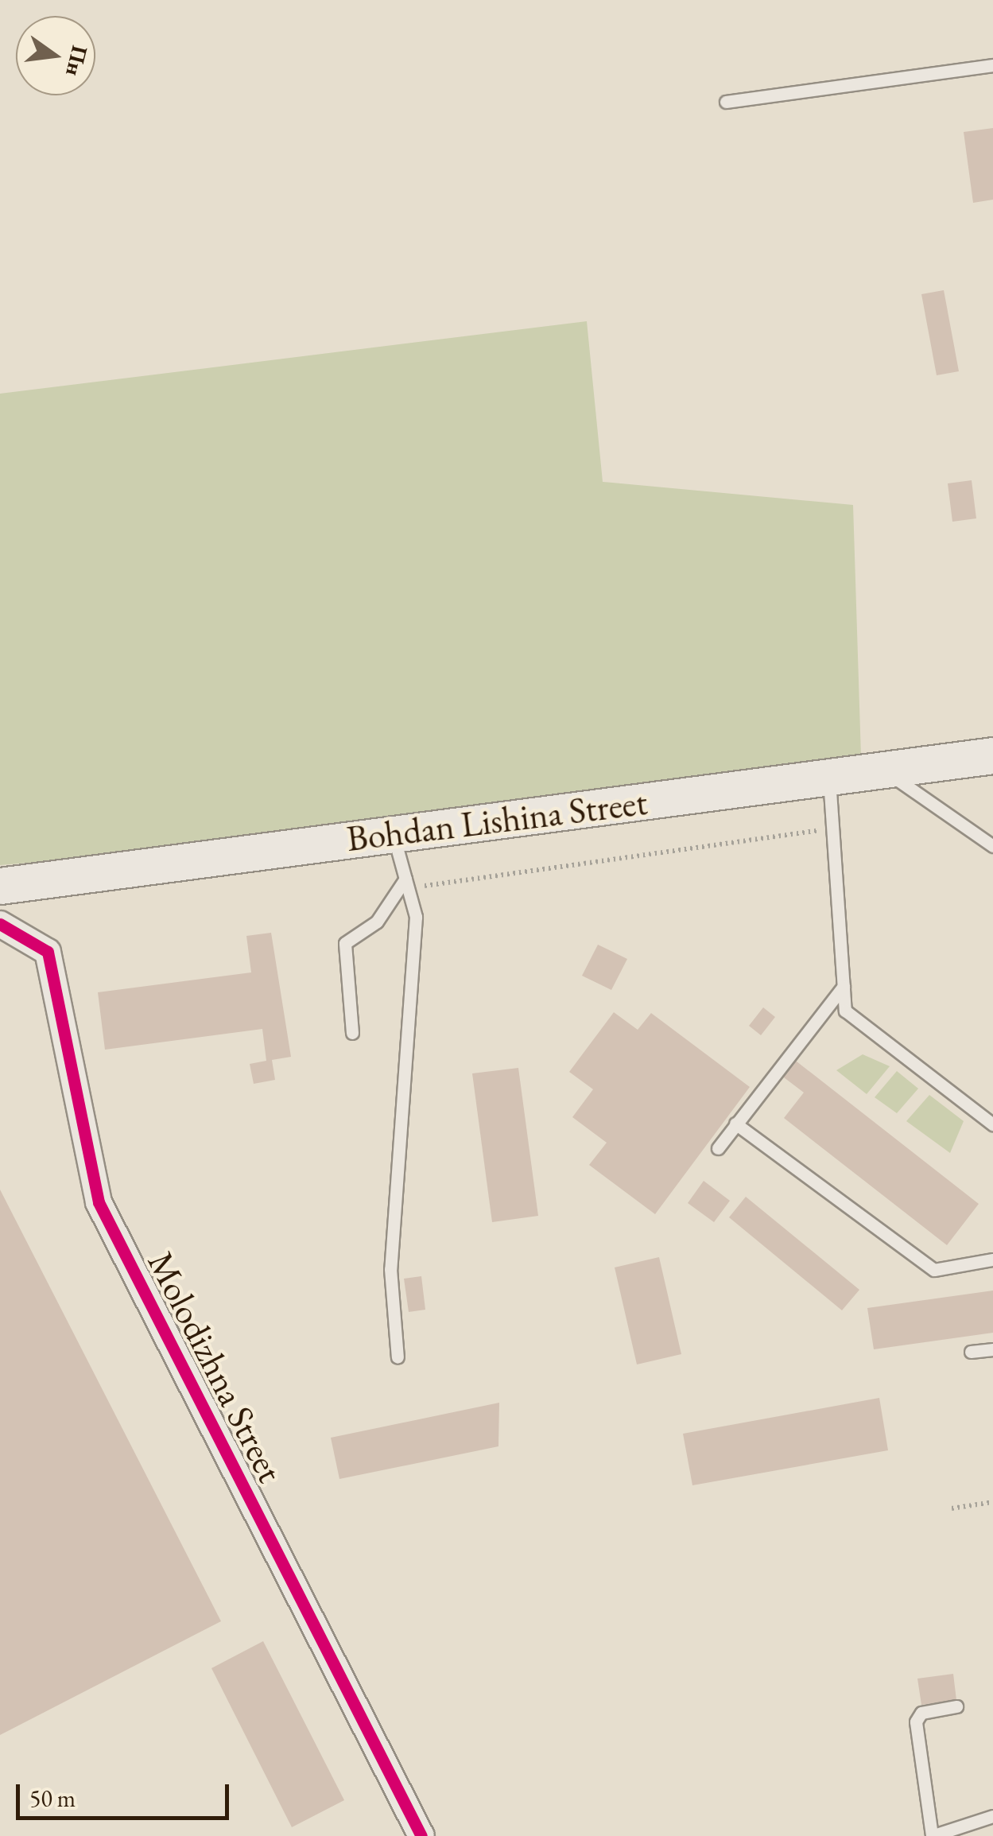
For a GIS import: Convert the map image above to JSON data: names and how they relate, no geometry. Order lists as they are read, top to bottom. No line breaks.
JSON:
{"streets":{"main road":["Bohdan Lishina Street"],"street":["Molodizhna Street"]},"scale_bar":"50 m","north":"right"}
